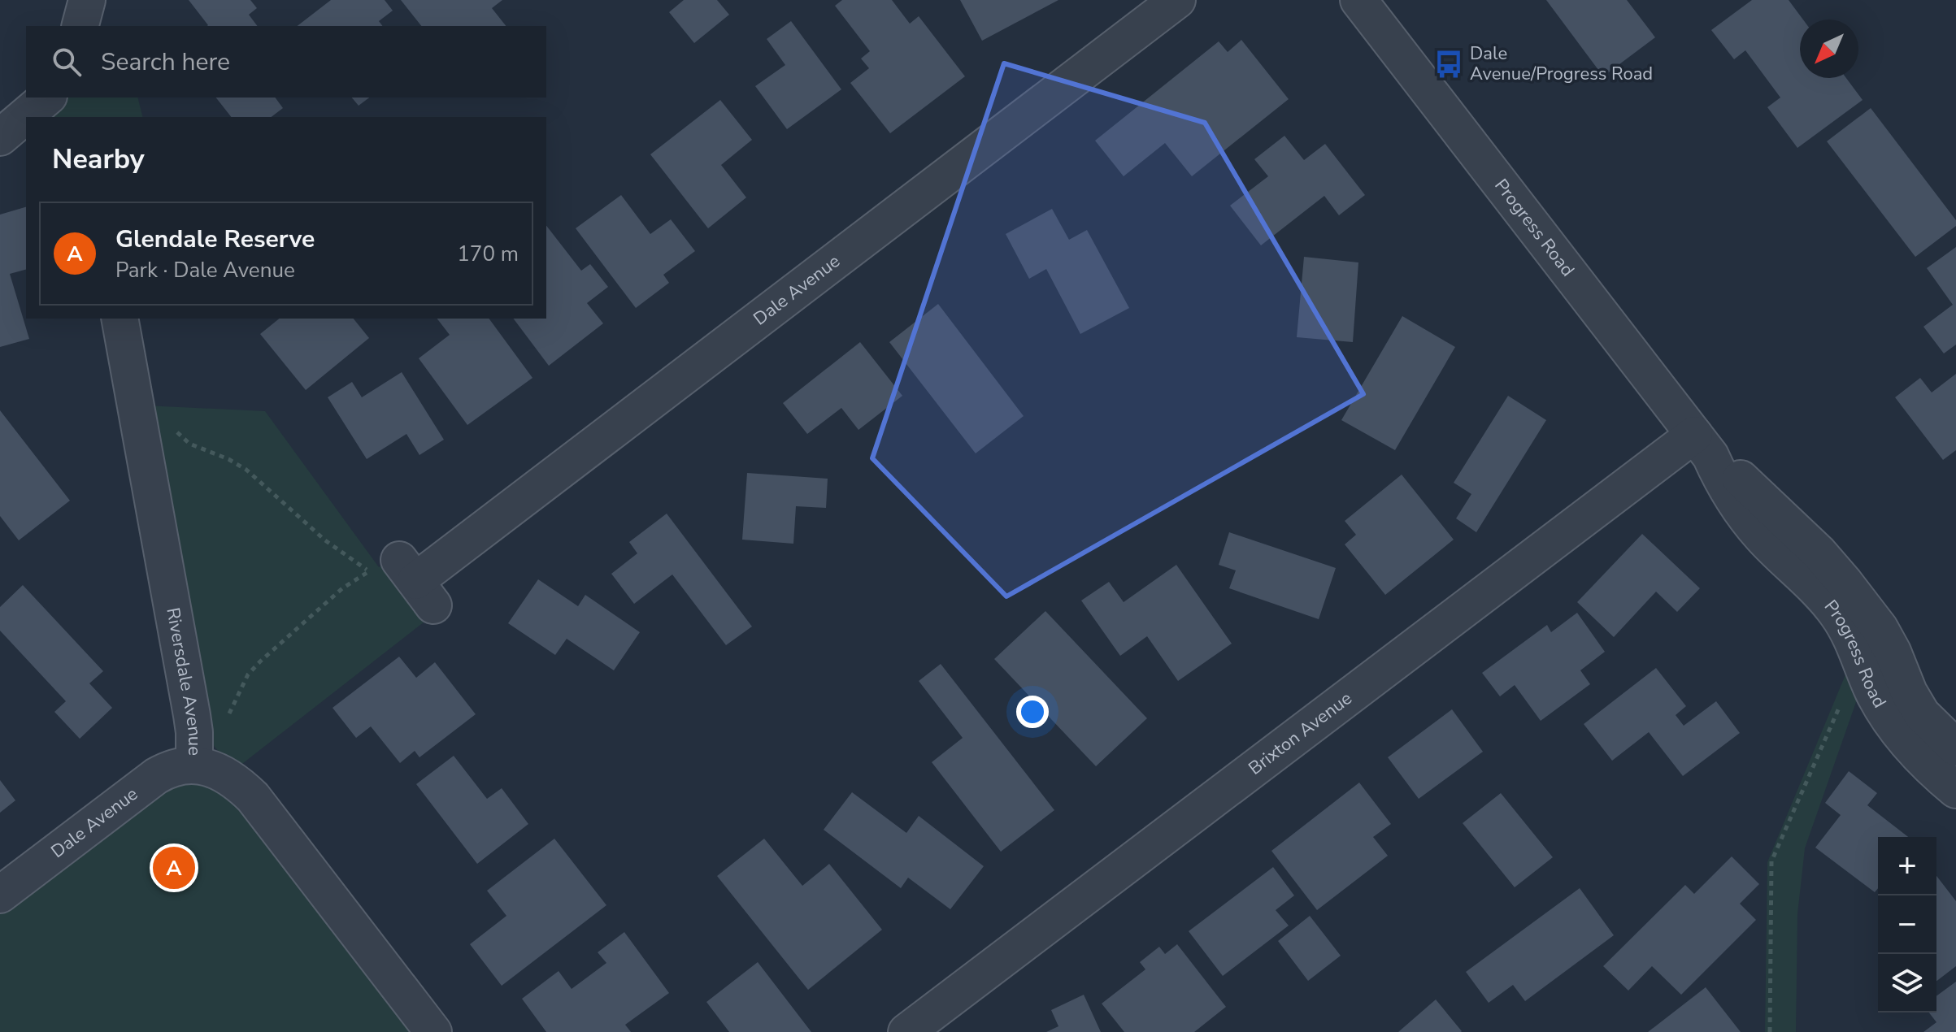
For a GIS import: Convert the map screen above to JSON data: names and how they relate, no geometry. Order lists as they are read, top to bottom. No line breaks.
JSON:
{"streets":{"street":["Progress Road","Dale Avenue","Riversdale Avenue","Brixton Avenue"]},"crossings":[["Progress Road","Brixton Avenue"],["Dale Avenue","Riversdale Avenue"]],"places":{"bus stop":["Dale Avenue/Progress Road"]},"north":"bottom left","page":{"search":"Search here","heading":"Nearby","list":[{"mark":"A","name":"Glendale Reserve","note":"Park · Dale Avenue","value":"170 m"}],"map_buttons":["+","−"],"pins":"A"}}
